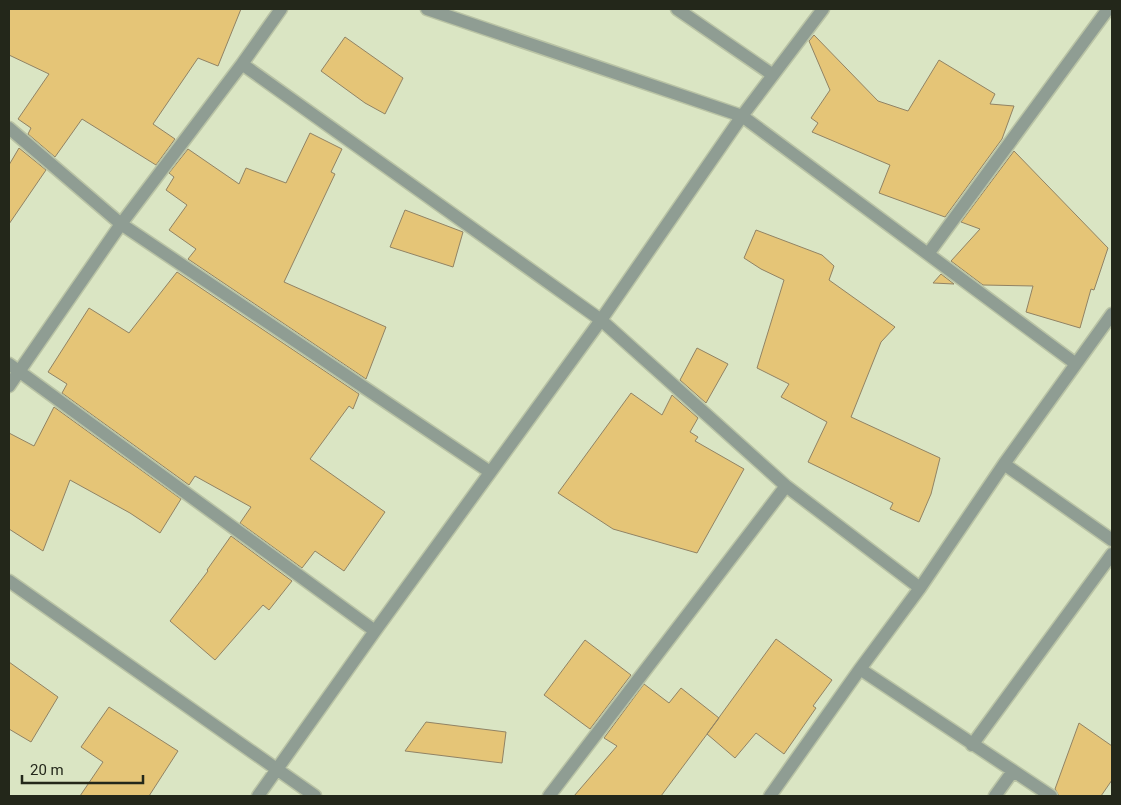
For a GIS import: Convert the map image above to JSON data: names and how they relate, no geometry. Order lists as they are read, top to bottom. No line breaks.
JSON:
{"scale_bar":"20 m"}
